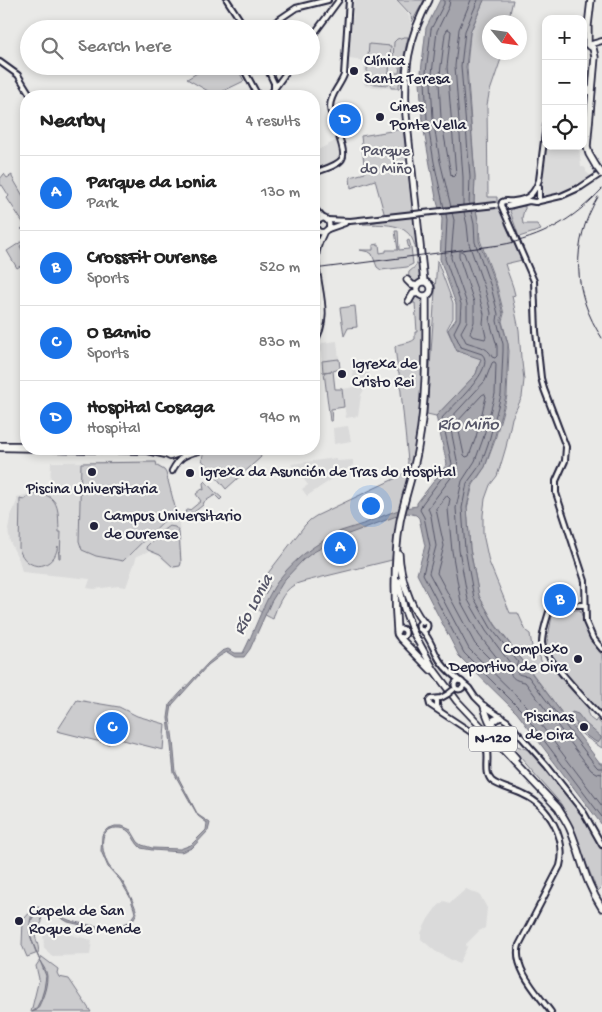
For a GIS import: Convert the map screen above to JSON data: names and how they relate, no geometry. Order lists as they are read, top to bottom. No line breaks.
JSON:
{"streets":{"highway":["N-120"]},"water":["Río Miño","Río Lonia"],"parks":["Parque do Miño"],"places":["Clínica Santa Teresa","Cines Ponte Vella","Igrexa de Cristo Rei","Piscina Universitaria","Igrexa da Asunción de Tras do Hospital","Campus Universitario de Ourense","Complexo Deportivo de Oira","Piscinas de Oira","Capela de San Roque de Mende"],"north":"bottom right","page":{"map_buttons":["+","−"],"search":"Search here","heading":["Nearby","4 results"],"pins":["D","A","B","C"],"list":[{"mark":"A","name":"Parque da Lonia","note":"Park","value":"130 m"},{"mark":"B","name":"CrossFit Ourense","note":"Sports","value":"520 m"},{"mark":"C","name":"O Bamio","note":"Sports","value":"830 m"},{"mark":"D","name":"Hospital Cosaga","note":"Hospital","value":"940 m"}]}}
